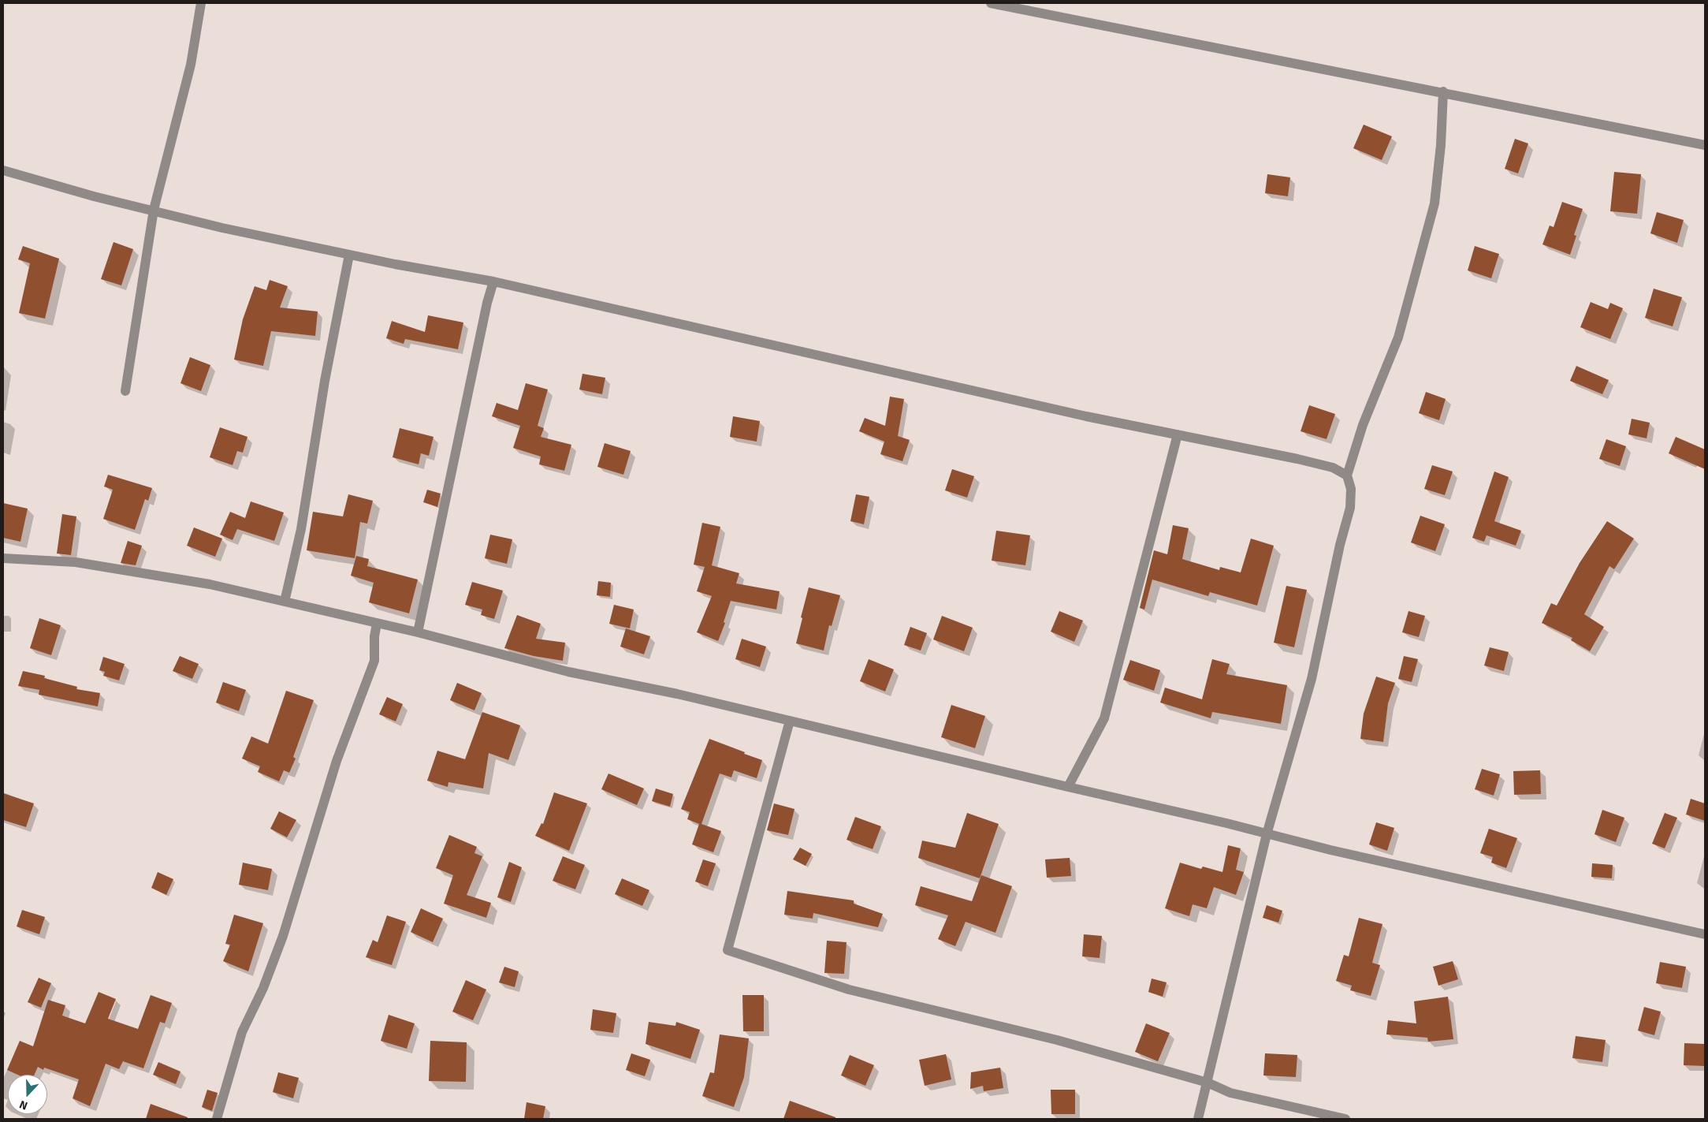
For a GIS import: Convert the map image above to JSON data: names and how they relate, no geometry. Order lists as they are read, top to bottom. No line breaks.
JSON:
{"north":"bottom"}
